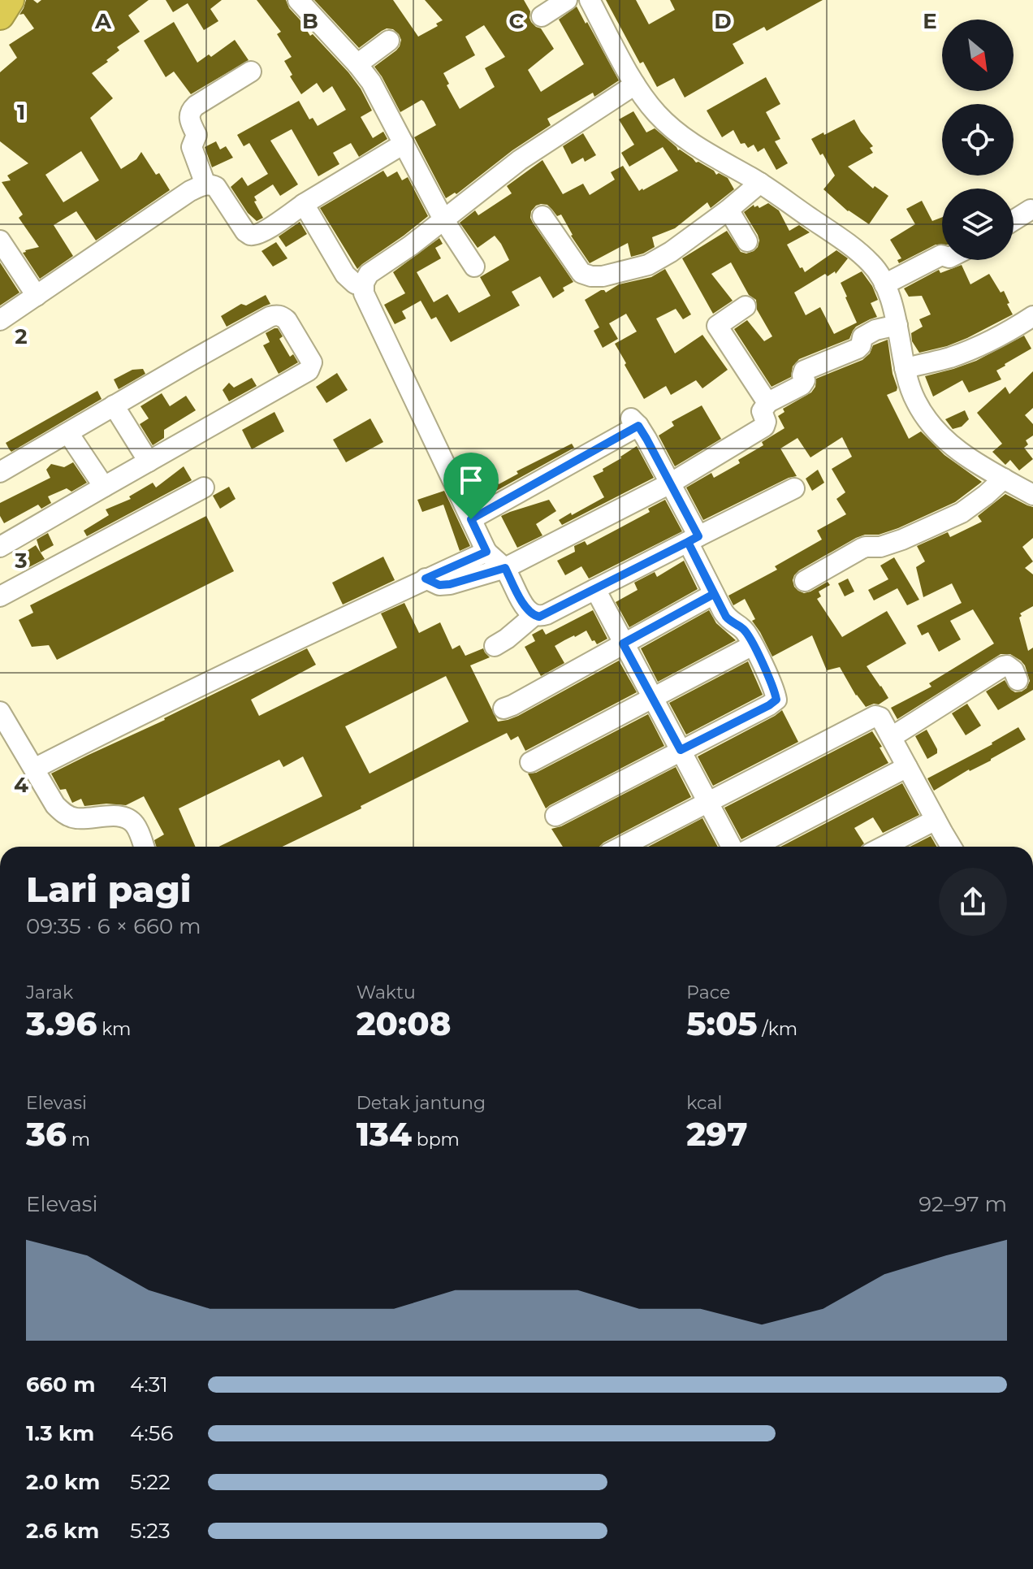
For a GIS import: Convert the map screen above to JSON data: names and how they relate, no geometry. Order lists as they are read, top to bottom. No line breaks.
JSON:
{"north":"bottom right","page":{"heading":["Lari pagi","09:35 · 6 × 660 m"],"stats":[["Jarak","3.96 km"],["Waktu","20:08"],["Pace","5:05 /km"],["Elevasi","36 m"],["Detak jantung","134 bpm"],["kcal","297"]],"chart":["Elevasi","92–97 m"],"list":[{"name":"660 m","note":"4:31"},{"name":"1.3 km","note":"4:56"},{"name":"2.0 km","note":"5:22"},{"name":"2.6 km","note":"5:23"}]},"grid":{"columns":["A","B","C","D","E"],"rows":["1","2","3","4"]}}
